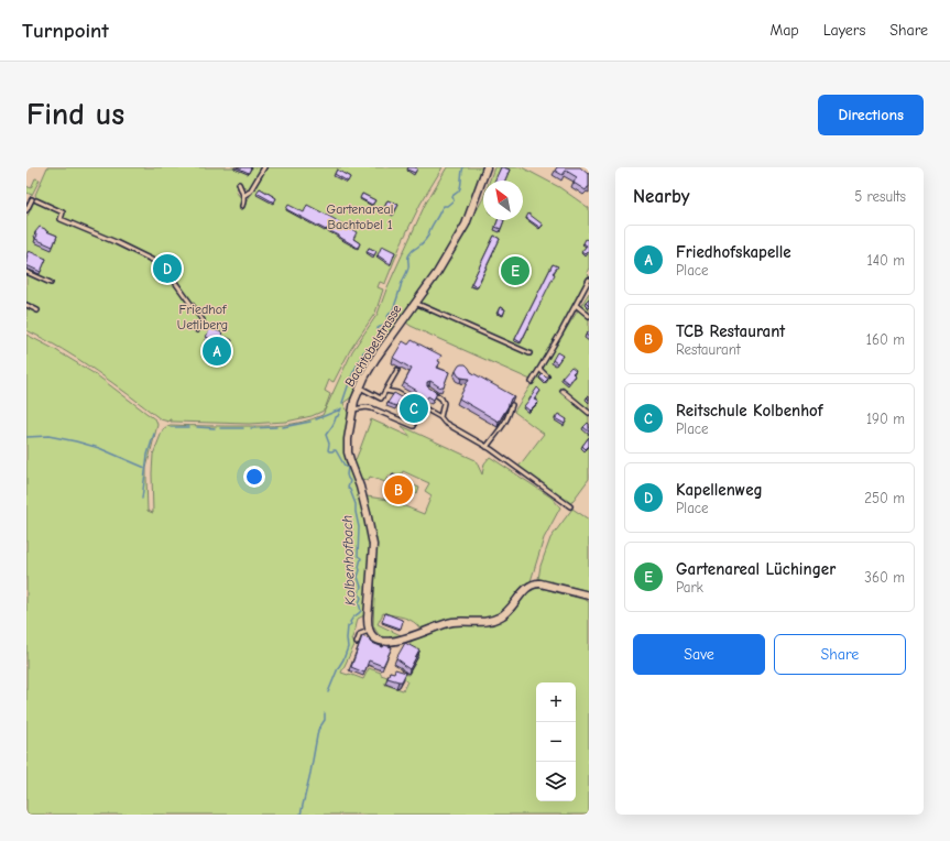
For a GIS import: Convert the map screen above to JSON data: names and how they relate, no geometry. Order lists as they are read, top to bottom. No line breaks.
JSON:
{"streets":{"street":["Bachtobelstrasse"]},"water":["Kolbenhofbach"],"parks":["Gartenareal Bachtobel 1","Friedhof Uetliberg"],"north":"top left","page":{"header":"Turnpoint","nav":["Map","Layers","Share"],"buttons":["Directions",["Save","Share"]],"title":"Find us","heading":["Nearby","5 results"],"list":[{"mark":"A","name":"Friedhofskapelle","note":"Place","value":"140 m"},{"mark":"B","name":"TCB Restaurant","note":"Restaurant","value":"160 m"},{"mark":"C","name":"Reitschule Kolbenhof","note":"Place","value":"190 m"},{"mark":"D","name":"Kapellenweg","note":"Place","value":"250 m"},{"mark":"E","name":"Gartenareal Lüchinger","note":"Park","value":"360 m"}],"pins":["D","E","A","C","B"],"map_buttons":["+","−"]}}
